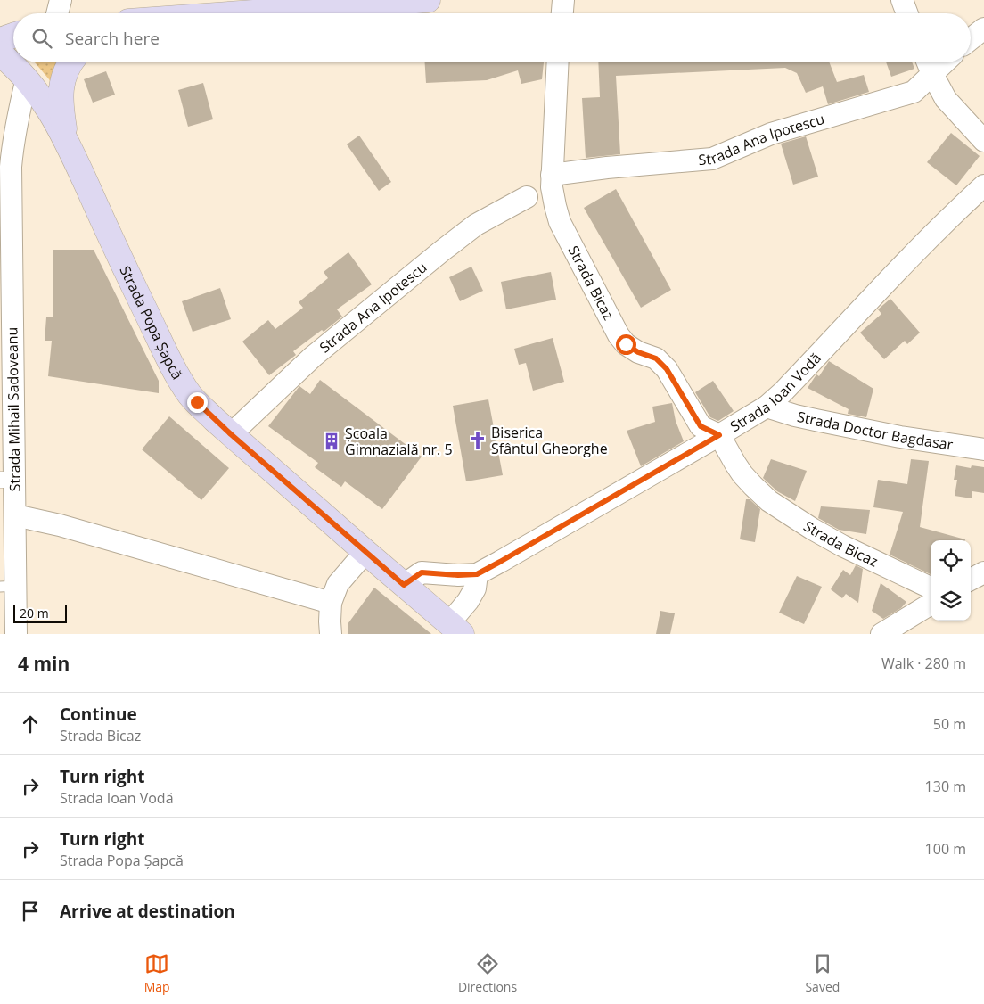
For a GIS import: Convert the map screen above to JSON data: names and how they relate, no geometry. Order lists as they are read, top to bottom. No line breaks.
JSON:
{"streets":{"main road":["Strada Popa Șapcă"],"street":["Strada Ana Ipotescu","Strada Bicaz","Strada Ioan Vodă","Strada Mihail Sadoveanu","Strada Doctor Bagdasar"]},"crossings":[["Strada Ana Ipotescu","Strada Bicaz"],["Strada Ana Ipotescu","Strada Popa Șapcă"],["Strada Bicaz","Strada Ioan Vodă"],["Strada Popa Șapcă","Strada Ioan Vodă"],["Strada Popa Șapcă","Strada Mihail Sadoveanu"],["Strada Ioan Vodă","Strada Doctor Bagdasar"]],"places":{"church":["Biserica Sfântul Gheorghe"],"building":["Școala Gimnazială nr. 5"]},"scale_bar":"20 m","page":{"search":"Search here","scale":"20 m","heading":["4 min","Walk · 280 m"],"list":[["Continue","Strada Bicaz","50 m"],["Turn right","Strada Ioan Vodă","130 m"],["Turn right","Strada Popa Șapcă","100 m"],"Arrive at destination"],"nav":["Map","Directions","Saved"]}}
